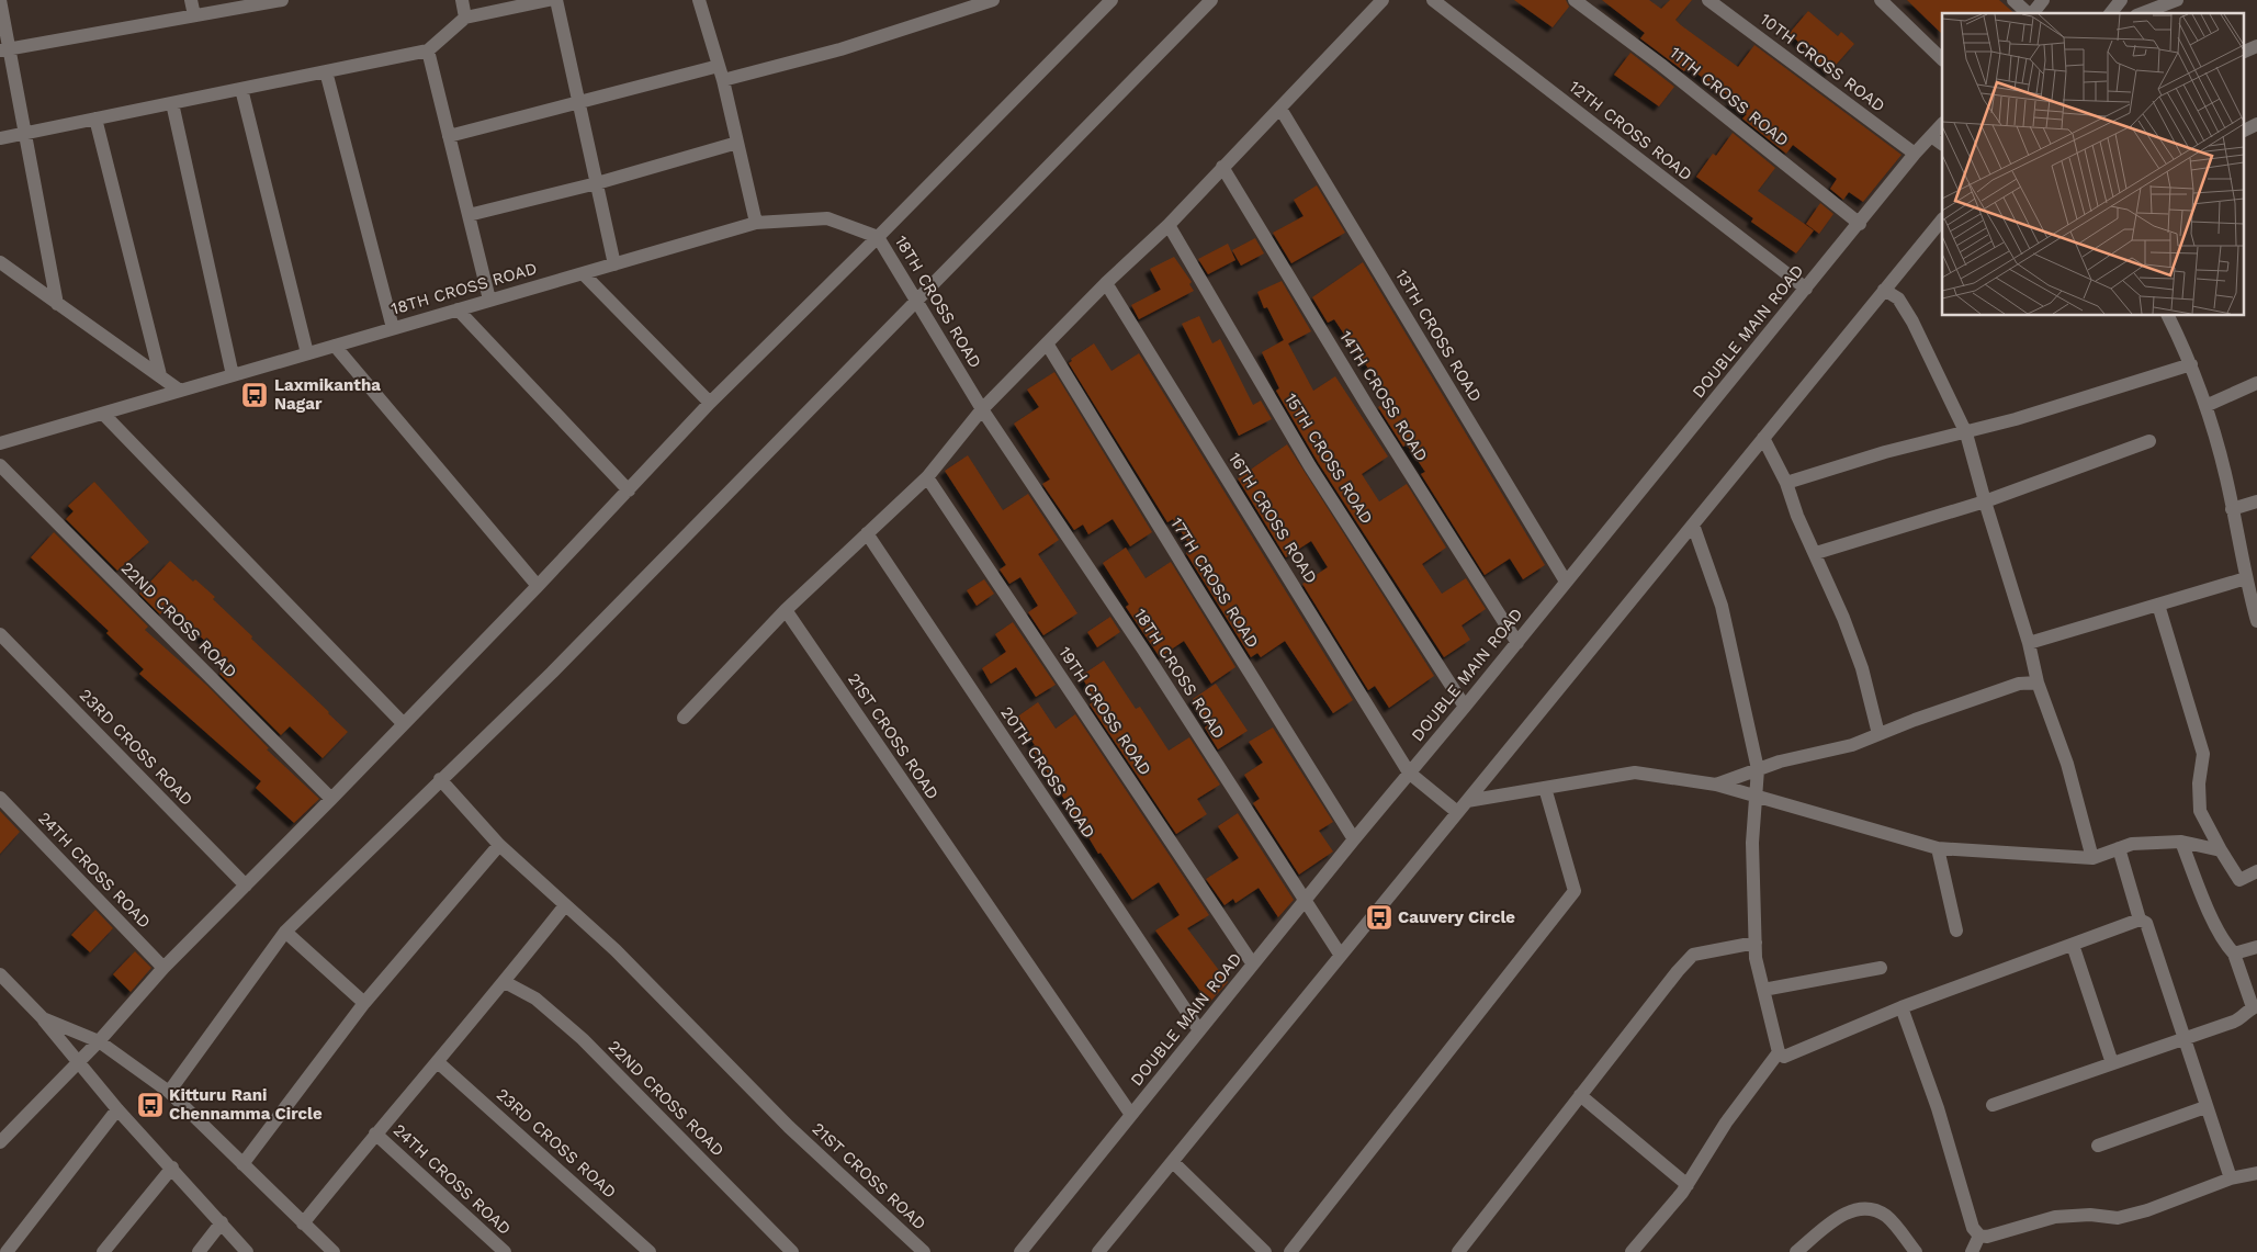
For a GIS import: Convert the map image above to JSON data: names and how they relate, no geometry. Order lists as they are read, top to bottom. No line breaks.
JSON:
{"streets":{"street":["10TH CROSS ROAD","11TH CROSS ROAD","12TH CROSS ROAD","18TH CROSS ROAD","DOUBLE MAIN ROAD","13TH CROSS ROAD","14TH CROSS ROAD","15TH CROSS ROAD","16TH CROSS ROAD","17TH CROSS ROAD","22ND CROSS ROAD","19TH CROSS ROAD","21ST CROSS ROAD","23RD CROSS ROAD","20TH CROSS ROAD","24TH CROSS ROAD"]},"crossings":[["10TH CROSS ROAD","DOUBLE MAIN ROAD"],["11TH CROSS ROAD","DOUBLE MAIN ROAD"],["12TH CROSS ROAD","DOUBLE MAIN ROAD"],["18TH CROSS ROAD","DOUBLE MAIN ROAD"],["DOUBLE MAIN ROAD","13TH CROSS ROAD"],["DOUBLE MAIN ROAD","14TH CROSS ROAD"],["DOUBLE MAIN ROAD","15TH CROSS ROAD"],["DOUBLE MAIN ROAD","16TH CROSS ROAD"],["DOUBLE MAIN ROAD","17TH CROSS ROAD"],["DOUBLE MAIN ROAD","19TH CROSS ROAD"],["DOUBLE MAIN ROAD","21ST CROSS ROAD"],["DOUBLE MAIN ROAD","20TH CROSS ROAD"]],"places":{"bus stop":["Laxmikantha Nagar","Cauvery Circle","Kitturu Rani Chennamma Circle"]}}
